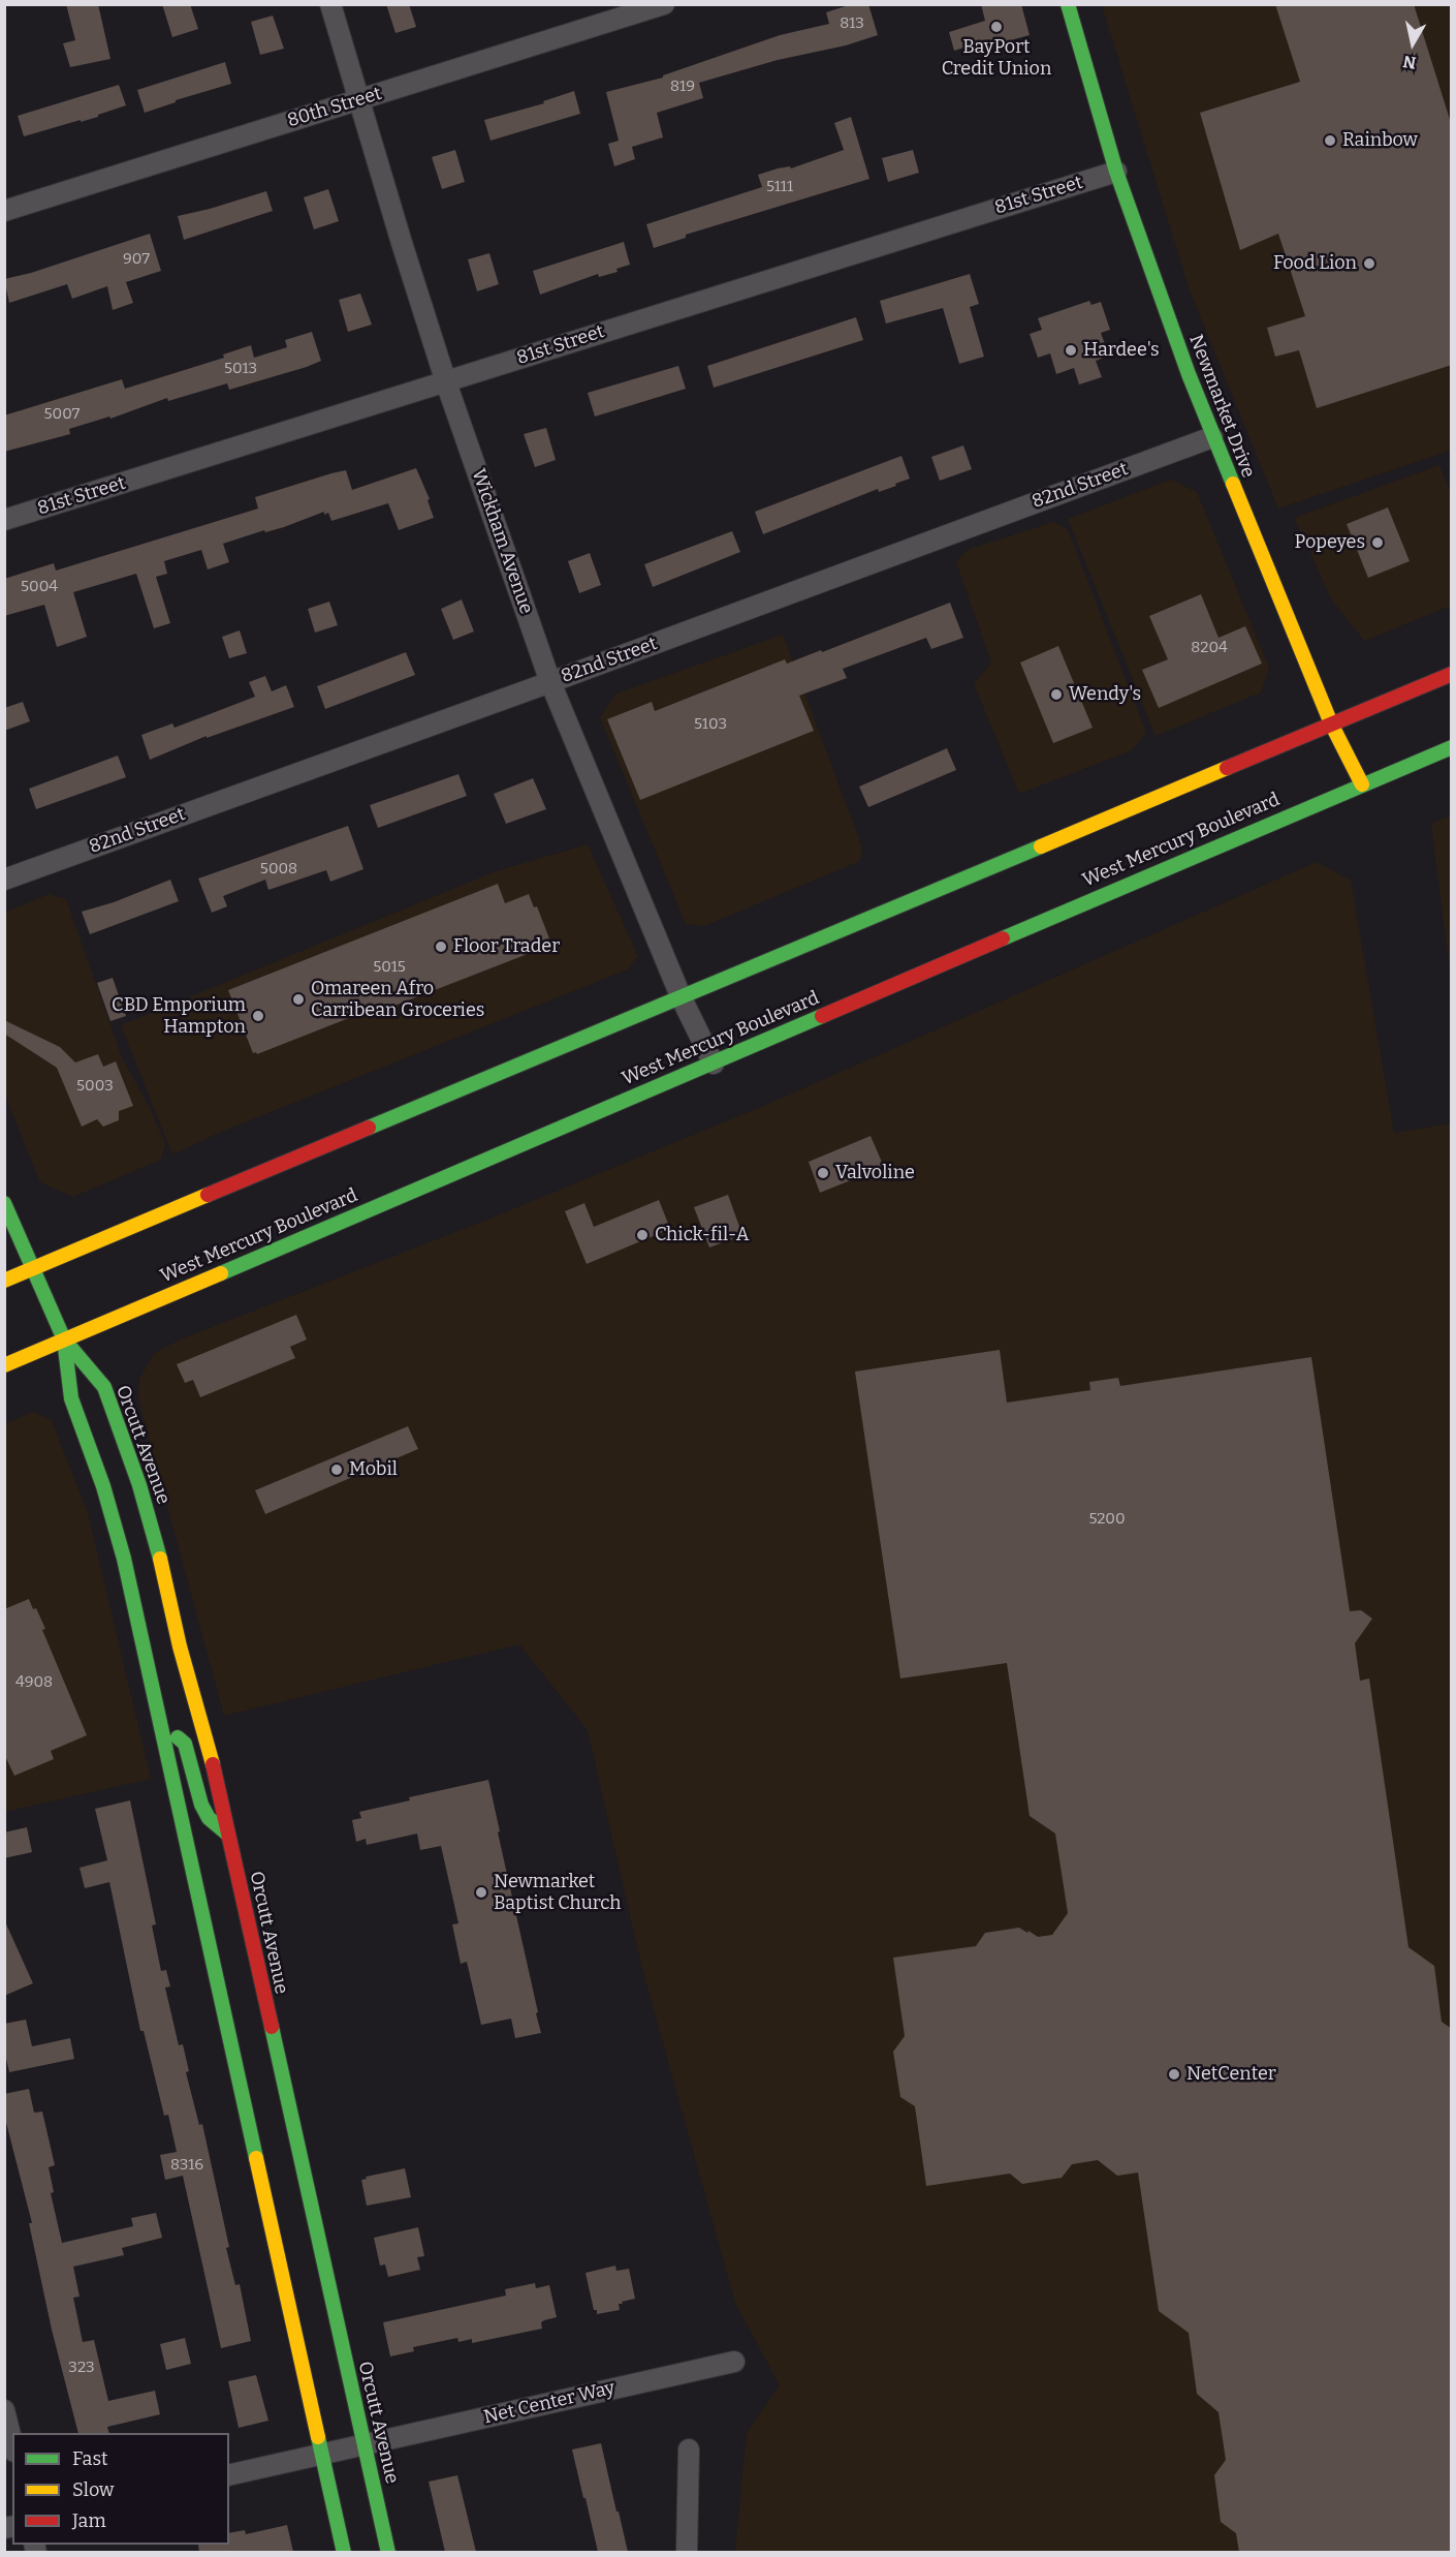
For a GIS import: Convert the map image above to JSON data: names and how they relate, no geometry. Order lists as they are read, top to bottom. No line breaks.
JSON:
{"streets":{"main road":["Newmarket Drive","West Mercury Boulevard","Orcutt Avenue"],"street":["80th Street","81st Street","82nd Street","Wickham Avenue","Net Center Way"]},"crossings":[["80th Street","Wickham Avenue"],["81st Street","Newmarket Drive"],["81st Street","Wickham Avenue"],["Newmarket Drive","82nd Street"],["Newmarket Drive","West Mercury Boulevard"],["82nd Street","Wickham Avenue"],["Wickham Avenue","West Mercury Boulevard"],["West Mercury Boulevard","Orcutt Avenue"],["Orcutt Avenue","Net Center Way"]],"places":["BayPort Credit Union","Rainbow","Food Lion","Hardee's","Popeyes","Wendy's","Floor Trader","Omareen Afro Carribean Groceries","CBD Emporium Hampton","Valvoline","Chick-fil-A","Mobil","Newmarket Baptist Church","NetCenter"],"house_numbers":["813","819","5111","907","5013","5007","5004","8204","5103","5008","5015","5003","5200","4908","8316","323"],"legend":["Fast","Slow","Jam"],"north":"bottom"}
